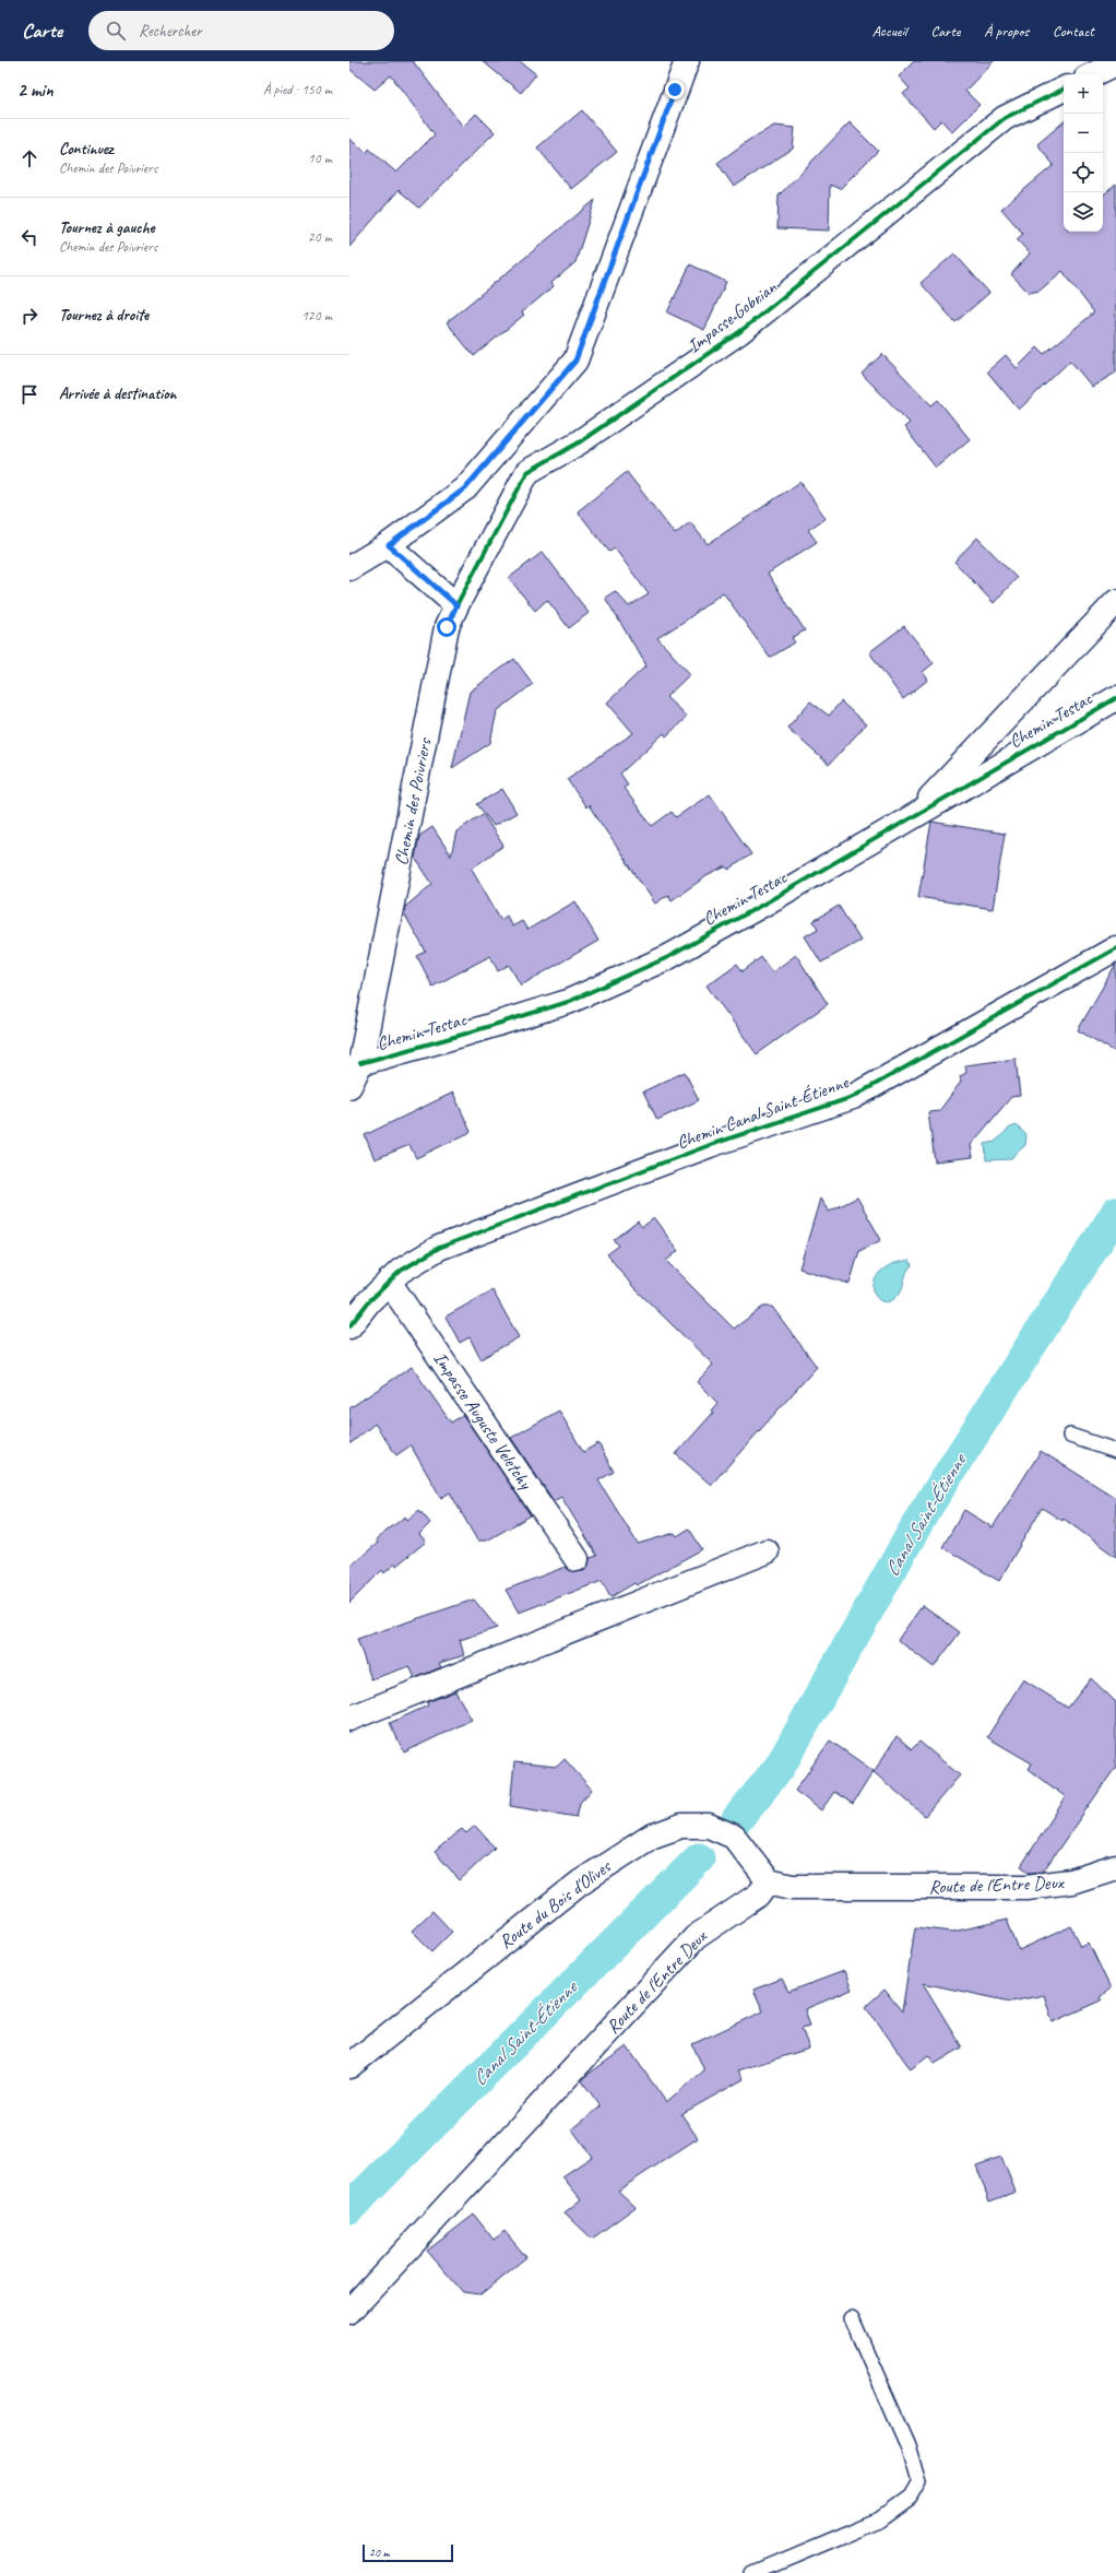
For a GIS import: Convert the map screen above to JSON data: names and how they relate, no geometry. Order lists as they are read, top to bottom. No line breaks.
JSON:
{"streets":{"street":["Impasse Gobrian","Chemin Testac","Chemin des Poivriers","Chemin Canal Saint-Étienne","Impasse Auguste Veletchy","Route de l'Entre Deux","Route du Bois d'Olives"]},"crossings":[["Impasse Gobrian","Chemin des Poivriers"],["Chemin Testac","Chemin des Poivriers"],["Chemin Canal Saint-Étienne","Impasse Auguste Veletchy"],["Route de l'Entre Deux","Route du Bois d'Olives"]],"water":["Canal Saint-Étienne"],"scale_bar":"20 m","page":{"header":"Carte","search":"Rechercher","nav":["Accueil","Carte","À propos","Contact"],"heading":["2 min","À pied · 150 m"],"map_buttons":["+","−"],"list":[["Continuez","Chemin des Poivriers","10 m"],["Tournez à gauche","Chemin des Poivriers","20 m"],["Tournez à droite","120 m"],"Arrivée à destination"],"scale":"20 m"}}
